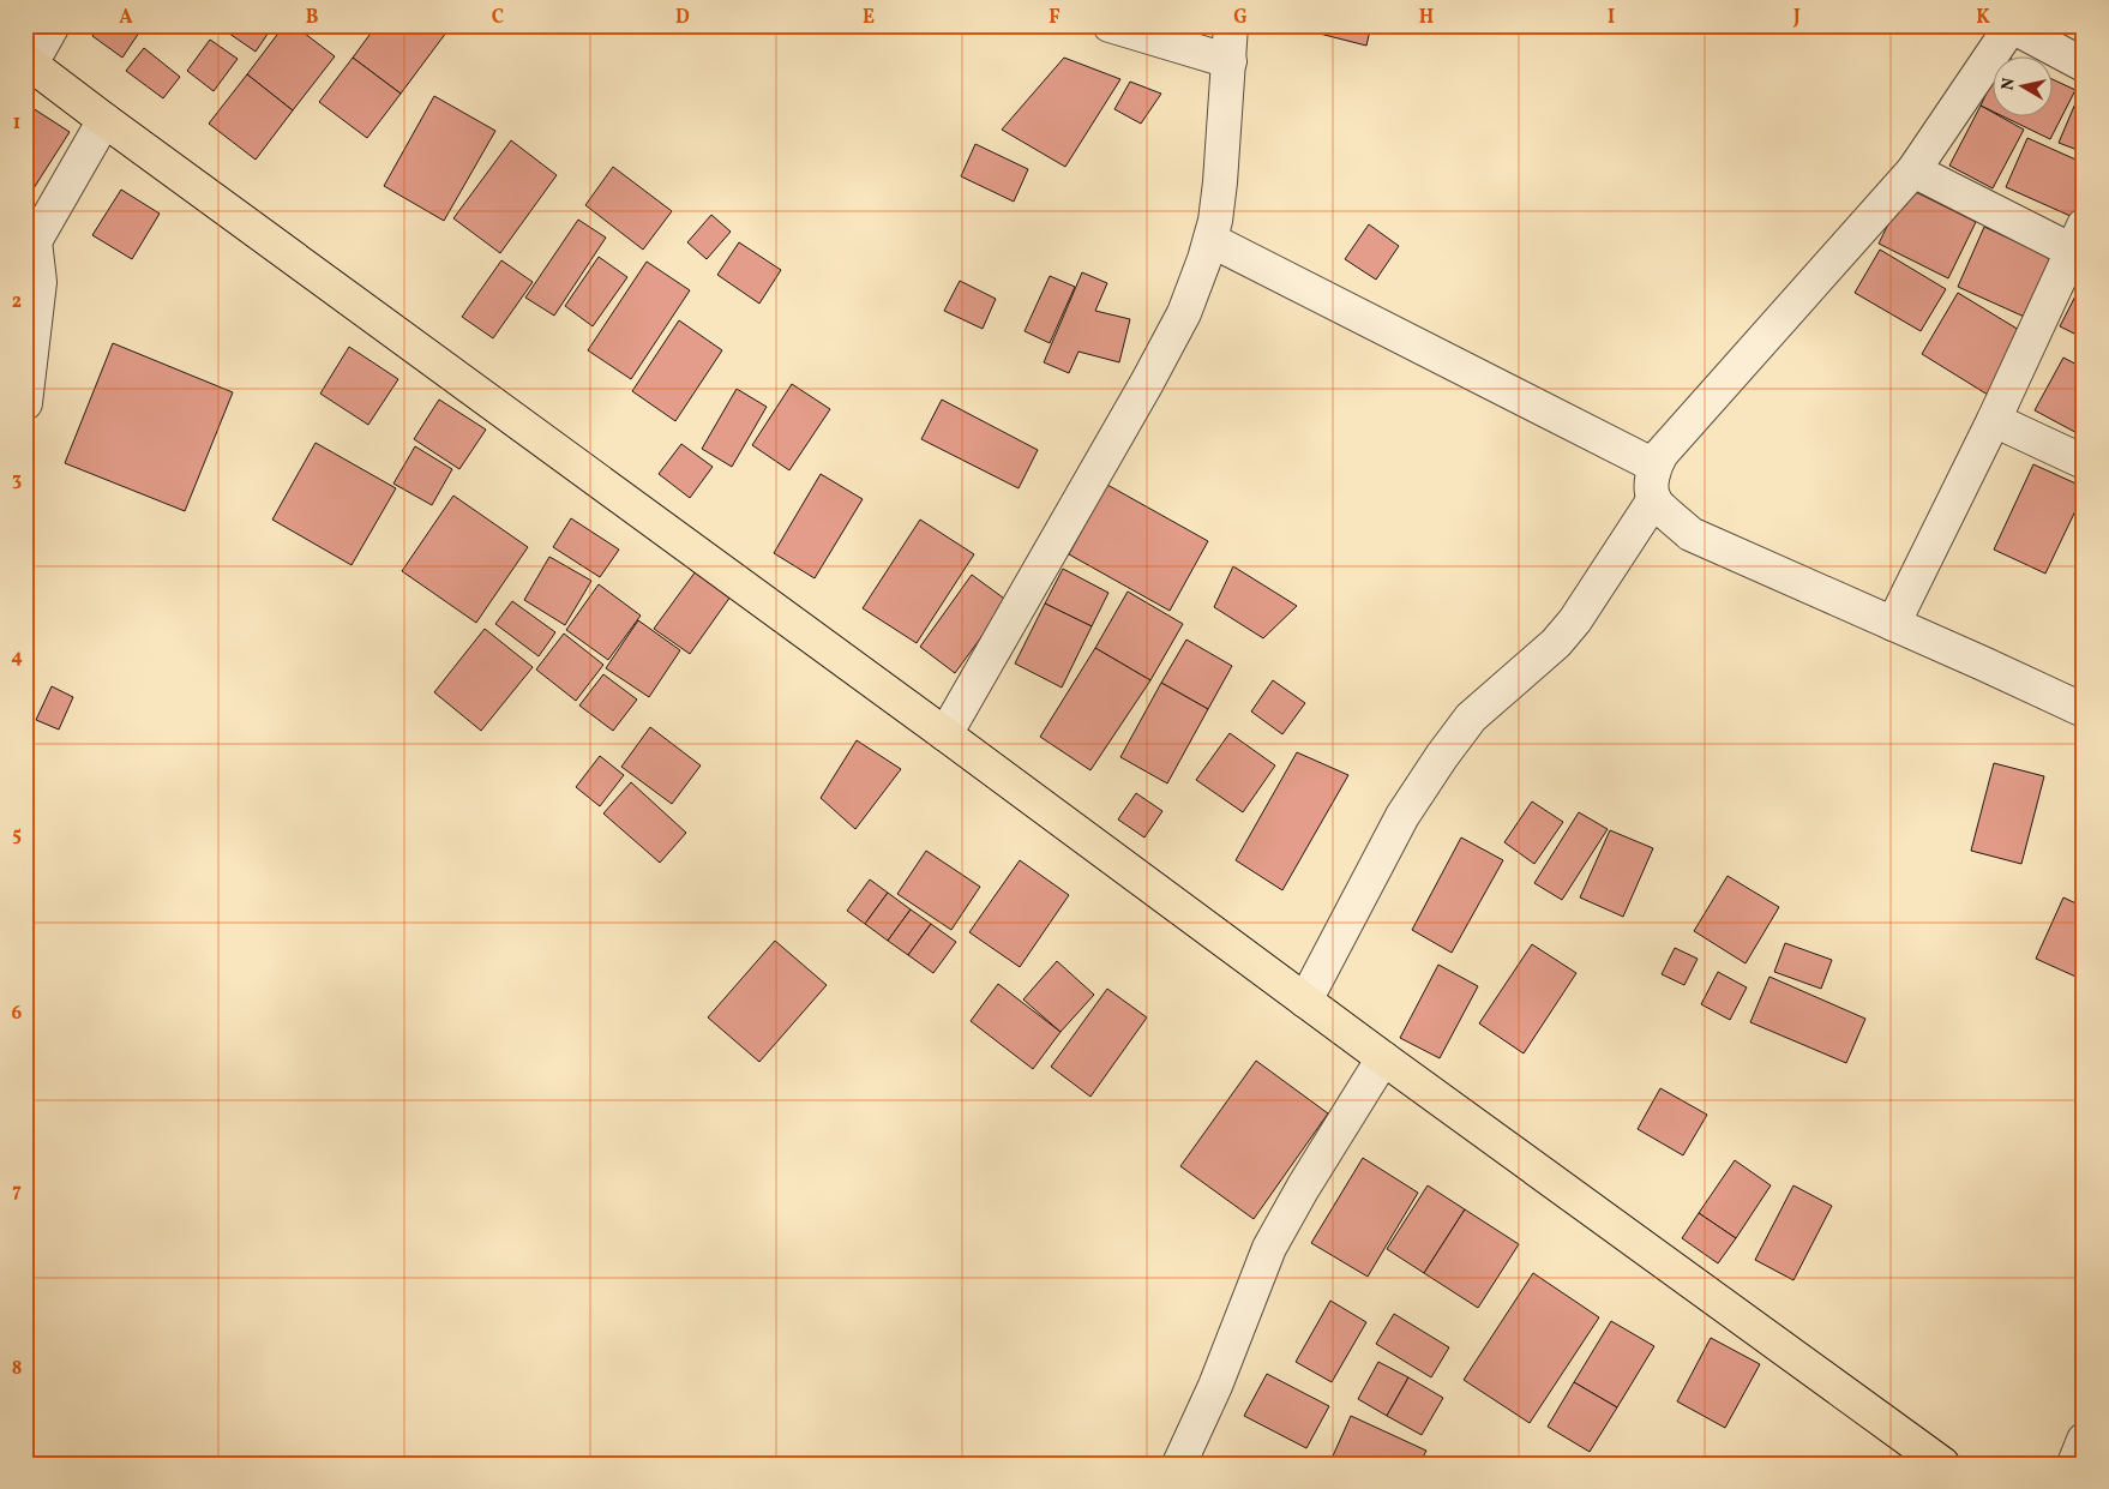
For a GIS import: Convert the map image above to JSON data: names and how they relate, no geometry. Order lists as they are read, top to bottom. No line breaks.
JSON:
{"north":"left","grid":{"columns":["A","B","C","D","E","F","G","H","I","J","K"],"rows":["1","2","3","4","5","6","7","8"]}}
